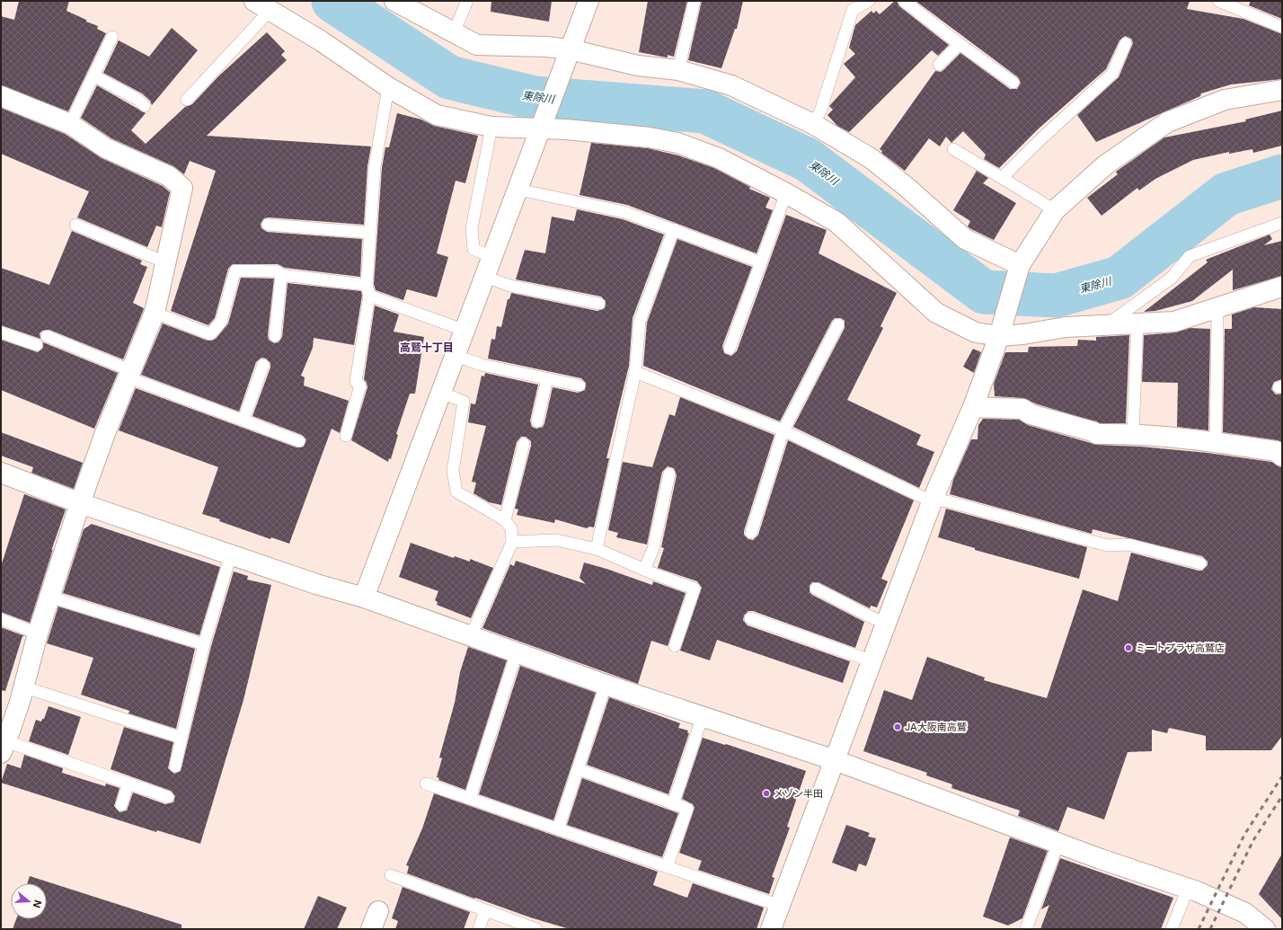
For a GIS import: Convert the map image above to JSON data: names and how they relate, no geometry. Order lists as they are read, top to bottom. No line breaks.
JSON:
{"districts":["高鷲十丁目"],"water":["東除川"],"places":["ミートプラザ高鷲店","JA大阪南高鷲","メゾン半田"],"north":"right"}
